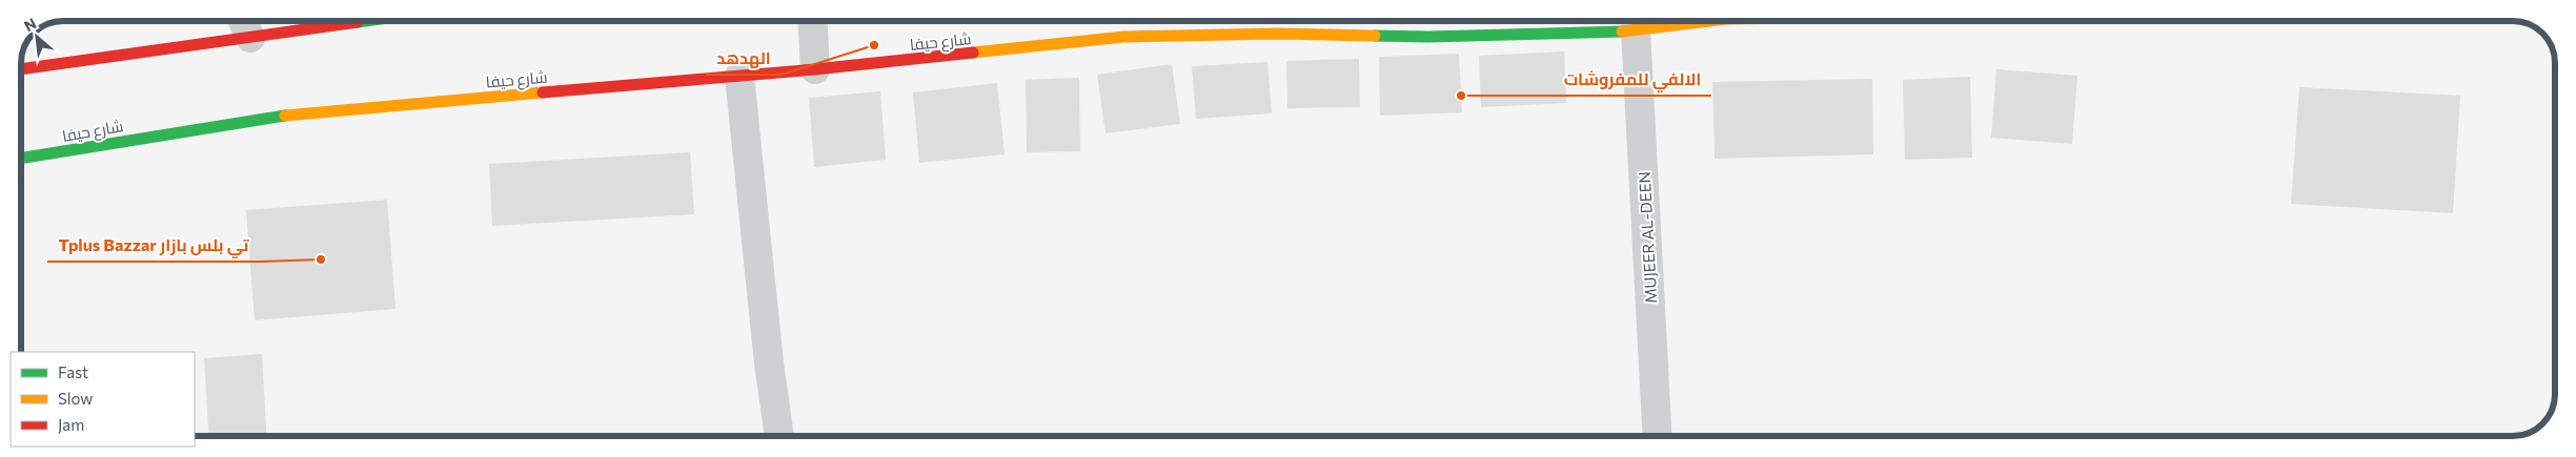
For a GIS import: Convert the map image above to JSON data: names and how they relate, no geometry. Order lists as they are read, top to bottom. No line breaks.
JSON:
{"streets":{"main road":["شارع حيفا"],"street":["MUJEER AL-DEEN"]},"crossings":[["شارع حيفا","MUJEER AL-DEEN"]],"places":["الهدهد","الالفي للمفروشات","Tplus Bazzar تي بلس بازار"],"legend":["Fast","Slow","Jam"],"north":"top left"}
